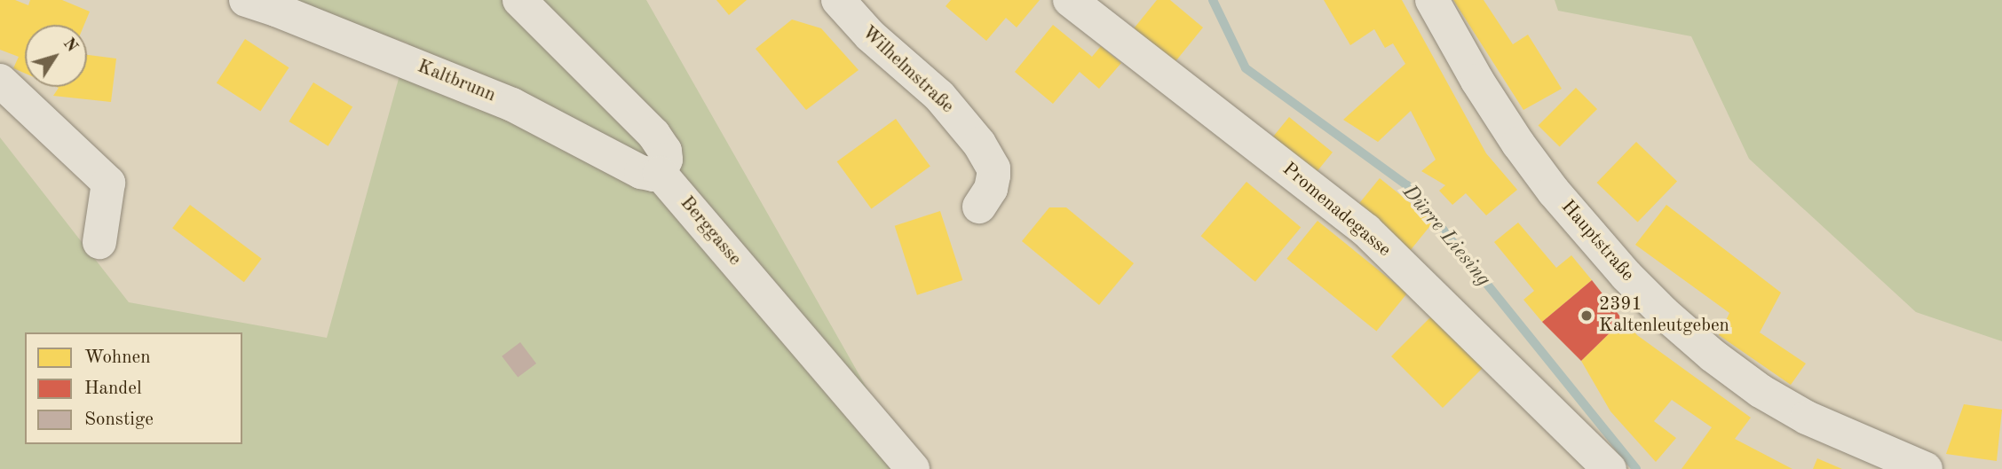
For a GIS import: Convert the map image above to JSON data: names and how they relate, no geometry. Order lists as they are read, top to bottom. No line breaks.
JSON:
{"streets":{"street":["Wilhelmstraße","Kaltbrunn","Promenadegasse","Berggasse","Hauptstraße"]},"crossings":[["Kaltbrunn","Berggasse"]],"water":["Dürre Liesing"],"places":["2391 Kaltenleutgeben"],"legend":["Wohnen","Handel","Sonstige"],"north":"top right"}
